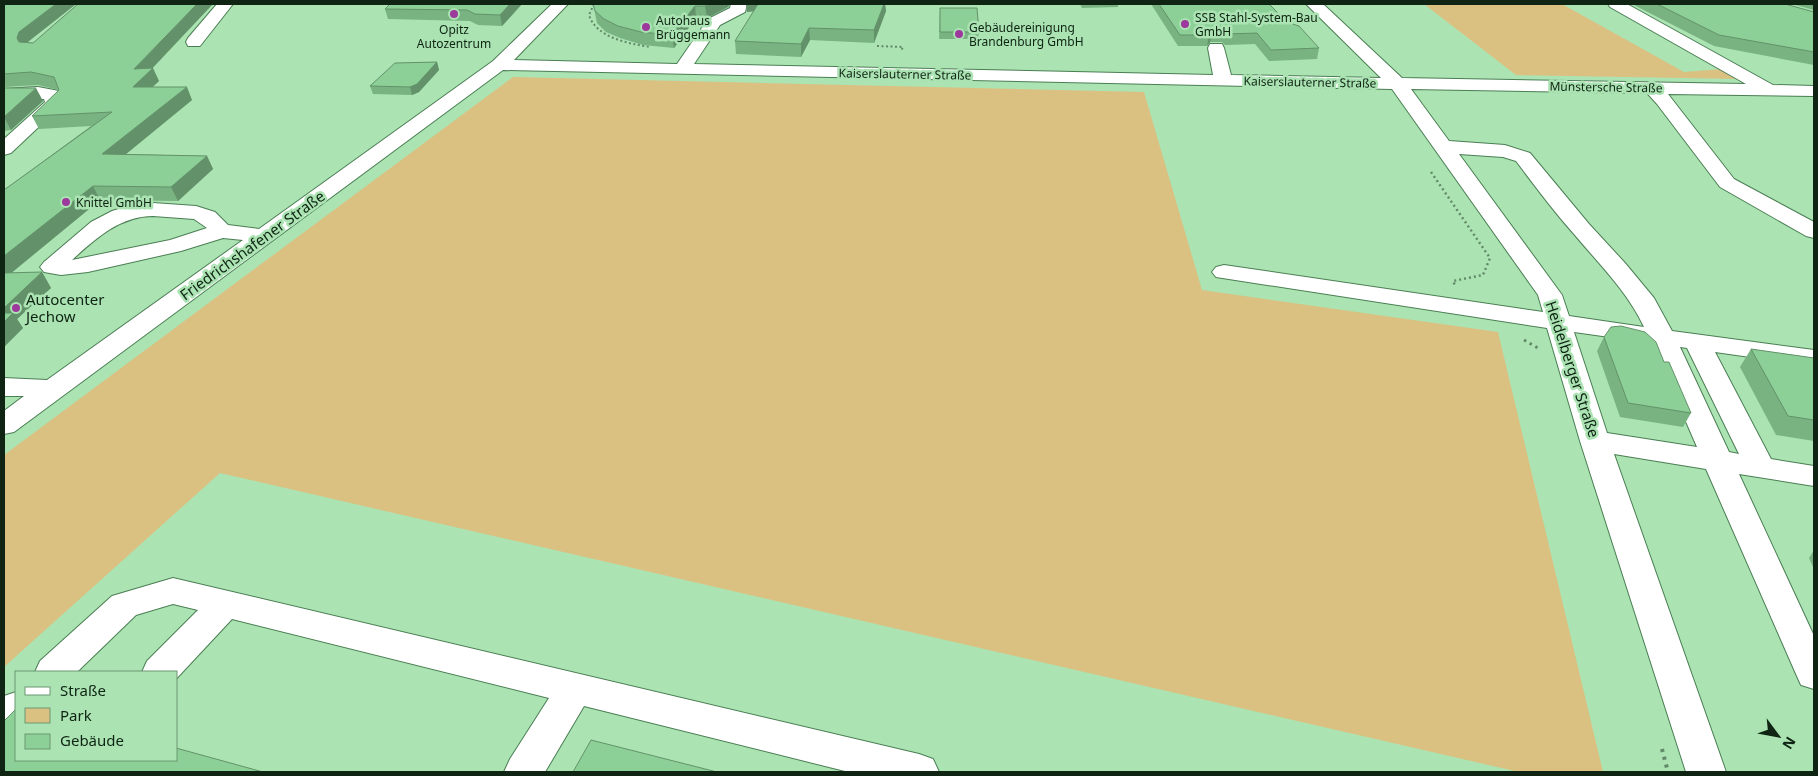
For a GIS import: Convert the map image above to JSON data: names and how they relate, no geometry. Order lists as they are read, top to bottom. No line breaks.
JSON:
{"streets":{"street":["Kaiserslauterner Straße","Münstersche Straße","Friedrichshafener Straße","Heidelberger Straße"]},"crossings":[["Kaiserslauterner Straße","Münstersche Straße"],["Kaiserslauterner Straße","Friedrichshafener Straße"],["Kaiserslauterner Straße","Heidelberger Straße"],["Münstersche Straße","Heidelberger Straße"]],"places":["Opitz Autozentrum","SSB Stahl-System-Bau GmbH","Autohaus Brüggemann","Gebäudereinigung Brandenburg GmbH","Knittel GmbH","Autocenter Jechow"],"legend":["Straße","Park","Gebäude"],"north":"bottom right"}
